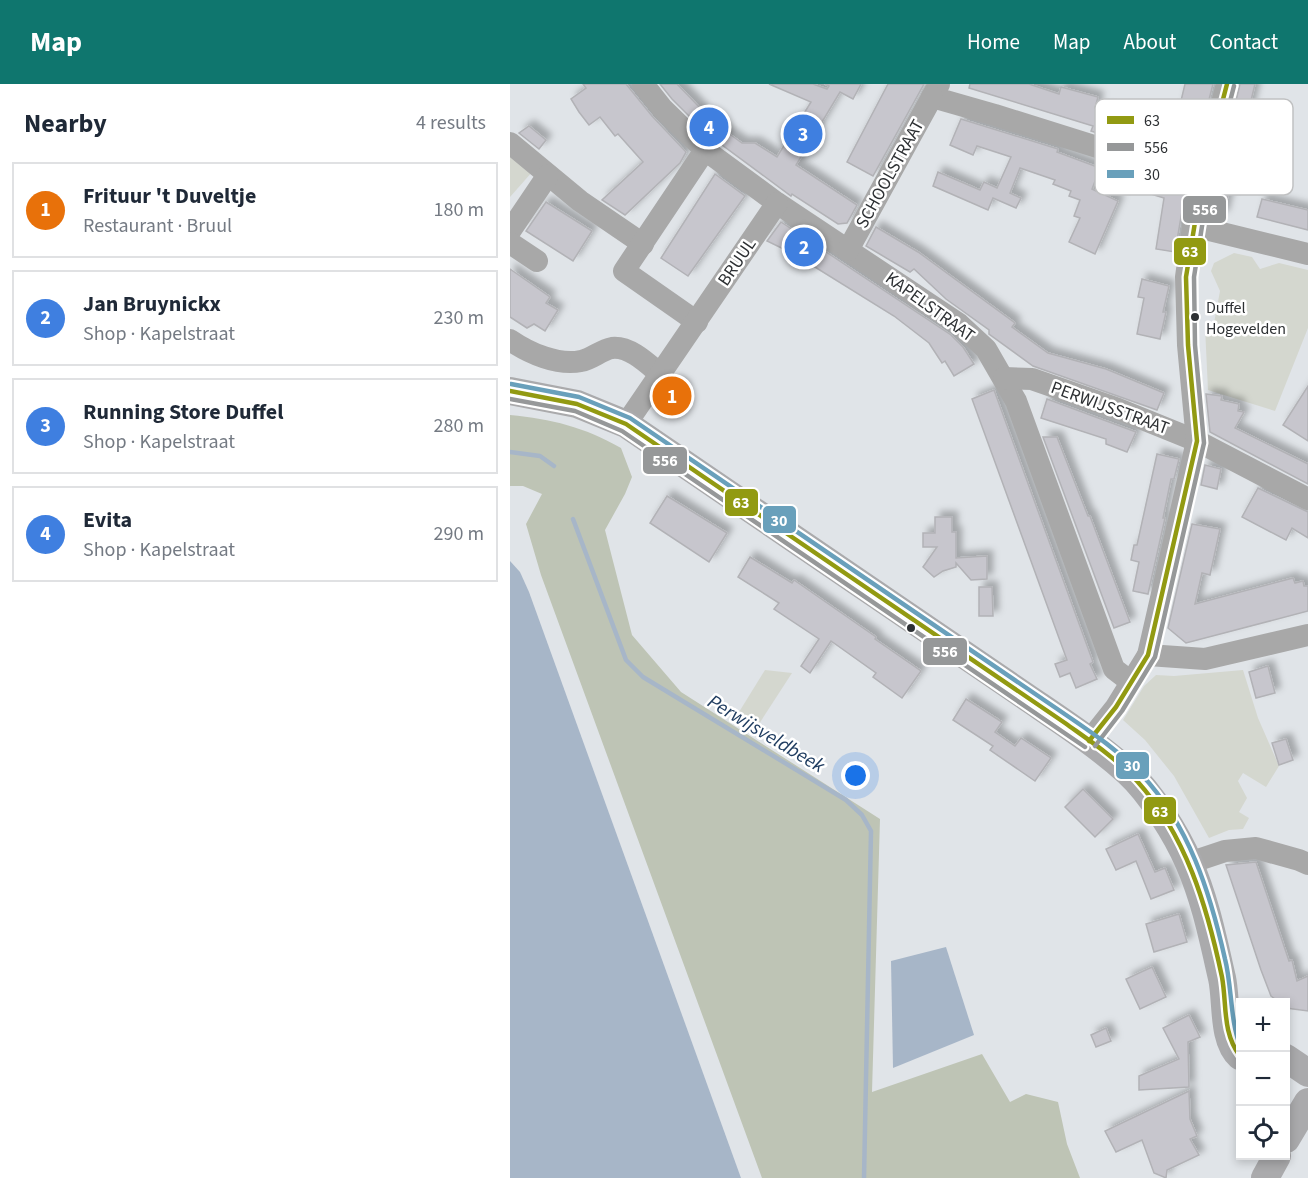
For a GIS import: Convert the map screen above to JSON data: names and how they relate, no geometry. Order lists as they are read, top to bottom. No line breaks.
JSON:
{"streets":{"street":["SCHOOLSTRAAT","BRUUL","KAPELSTRAAT","PERWIJSSTRAAT"]},"crossings":[["SCHOOLSTRAAT","KAPELSTRAAT"],["BRUUL","KAPELSTRAAT"],["KAPELSTRAAT","PERWIJSSTRAAT"]],"water":["Perwijsveldbeek"],"places":["Duffel Hogevelden"],"lines":["transit line 63","transit line 556","transit line 30"],"legend":["63","556","30"],"page":{"header":"Map","nav":["Home","Map","About","Contact"],"heading":["Nearby","4 results"],"pins":["4","3","2","1"],"list":[{"mark":"1","name":"Frituur 't Duveltje","note":"Restaurant · Bruul","value":"180 m"},{"mark":"2","name":"Jan Bruynickx","note":"Shop · Kapelstraat","value":"230 m"},{"mark":"3","name":"Running Store Duffel","note":"Shop · Kapelstraat","value":"280 m"},{"mark":"4","name":"Evita","note":"Shop · Kapelstraat","value":"290 m"}],"map_buttons":["+","−"]}}
